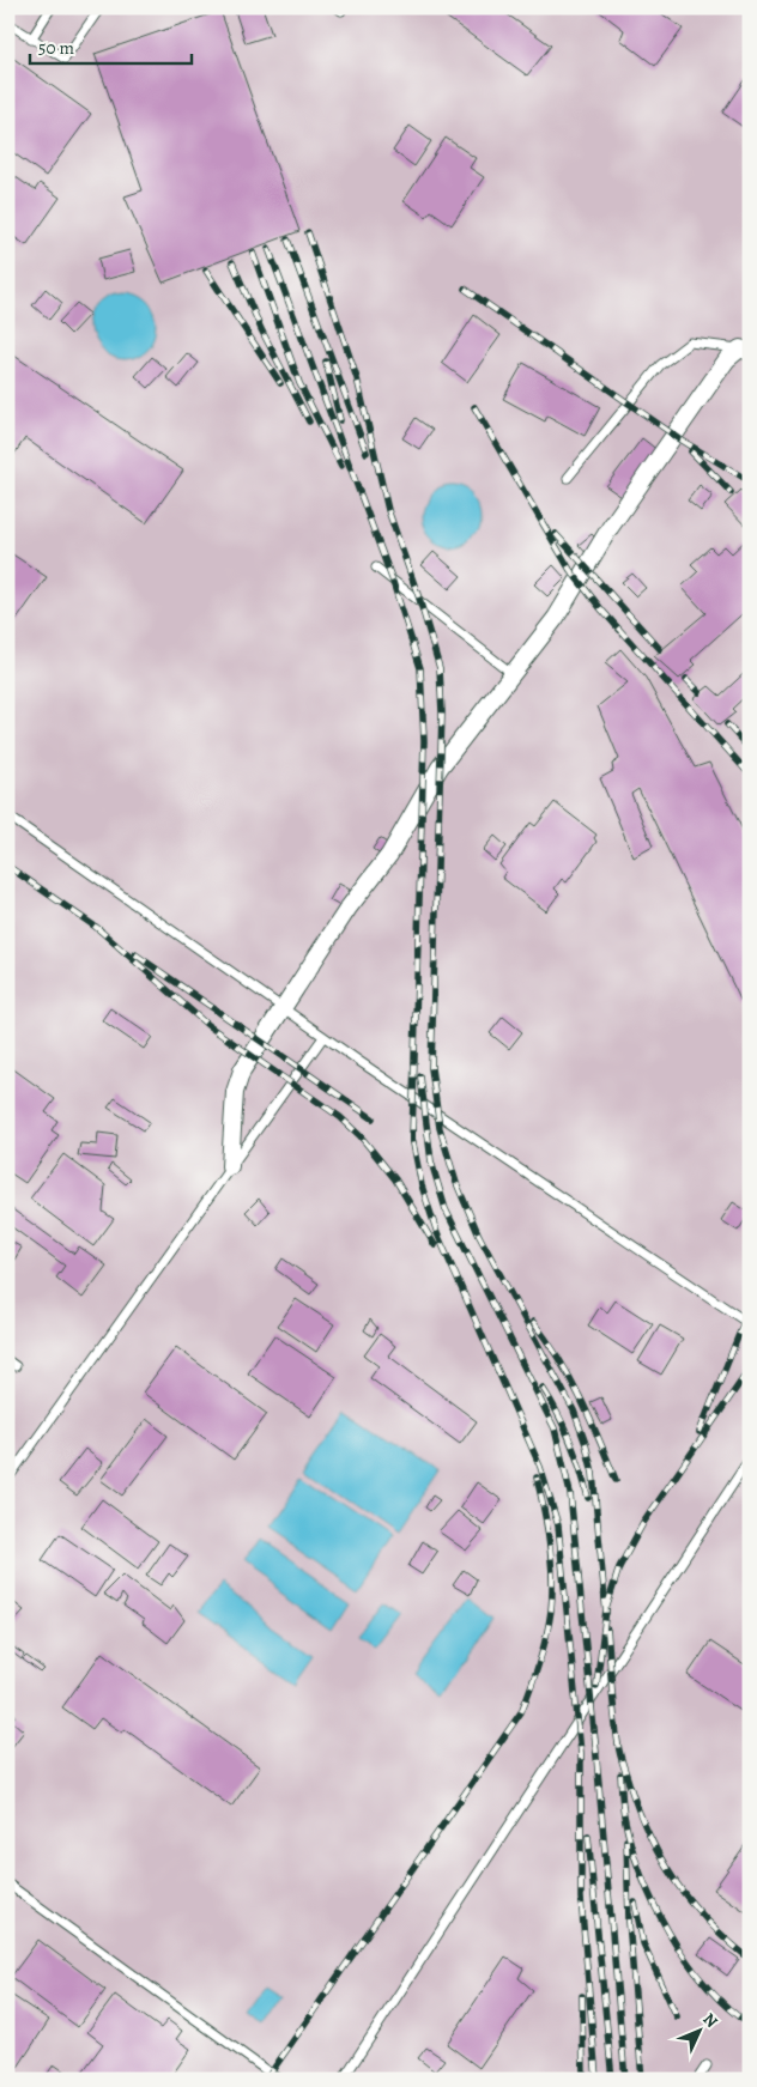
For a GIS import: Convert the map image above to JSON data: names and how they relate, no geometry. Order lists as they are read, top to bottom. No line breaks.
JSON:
{"scale_bar":"50 m","north":"top right"}
